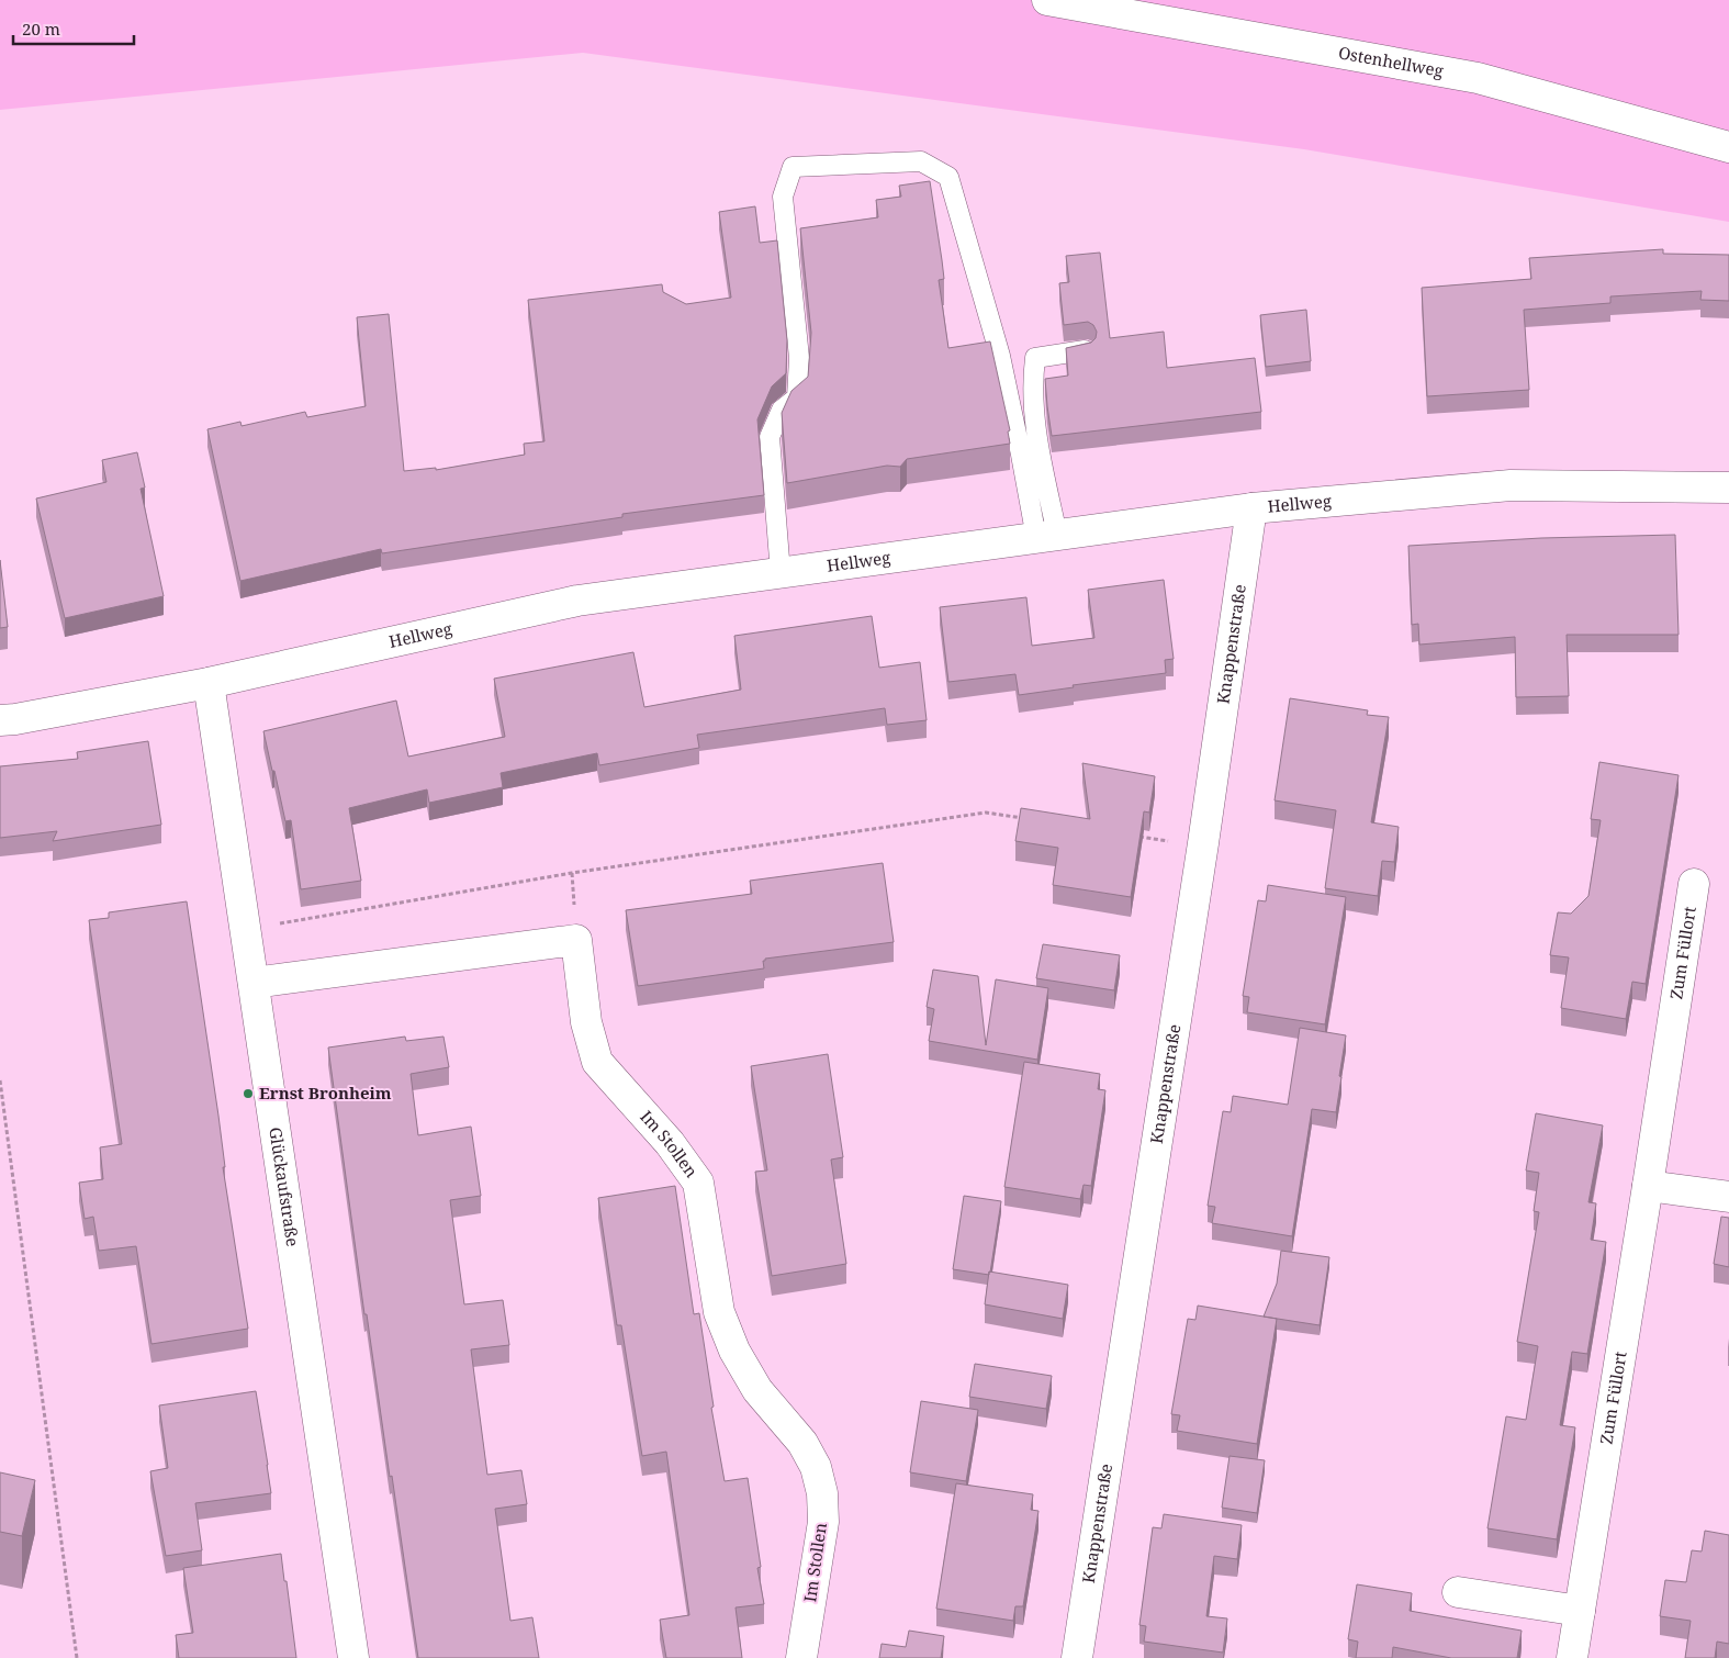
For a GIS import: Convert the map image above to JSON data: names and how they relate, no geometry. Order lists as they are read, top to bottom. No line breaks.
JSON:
{"streets":{"street":["Ostenhellweg","Hellweg","Knappenstraße","Zum Füllort","Im Stollen","Glückaufstraße"]},"crossings":[["Hellweg","Knappenstraße"],["Hellweg","Glückaufstraße"],["Im Stollen","Glückaufstraße"]],"places":["Ernst Bronheim"],"scale_bar":"20 m"}
